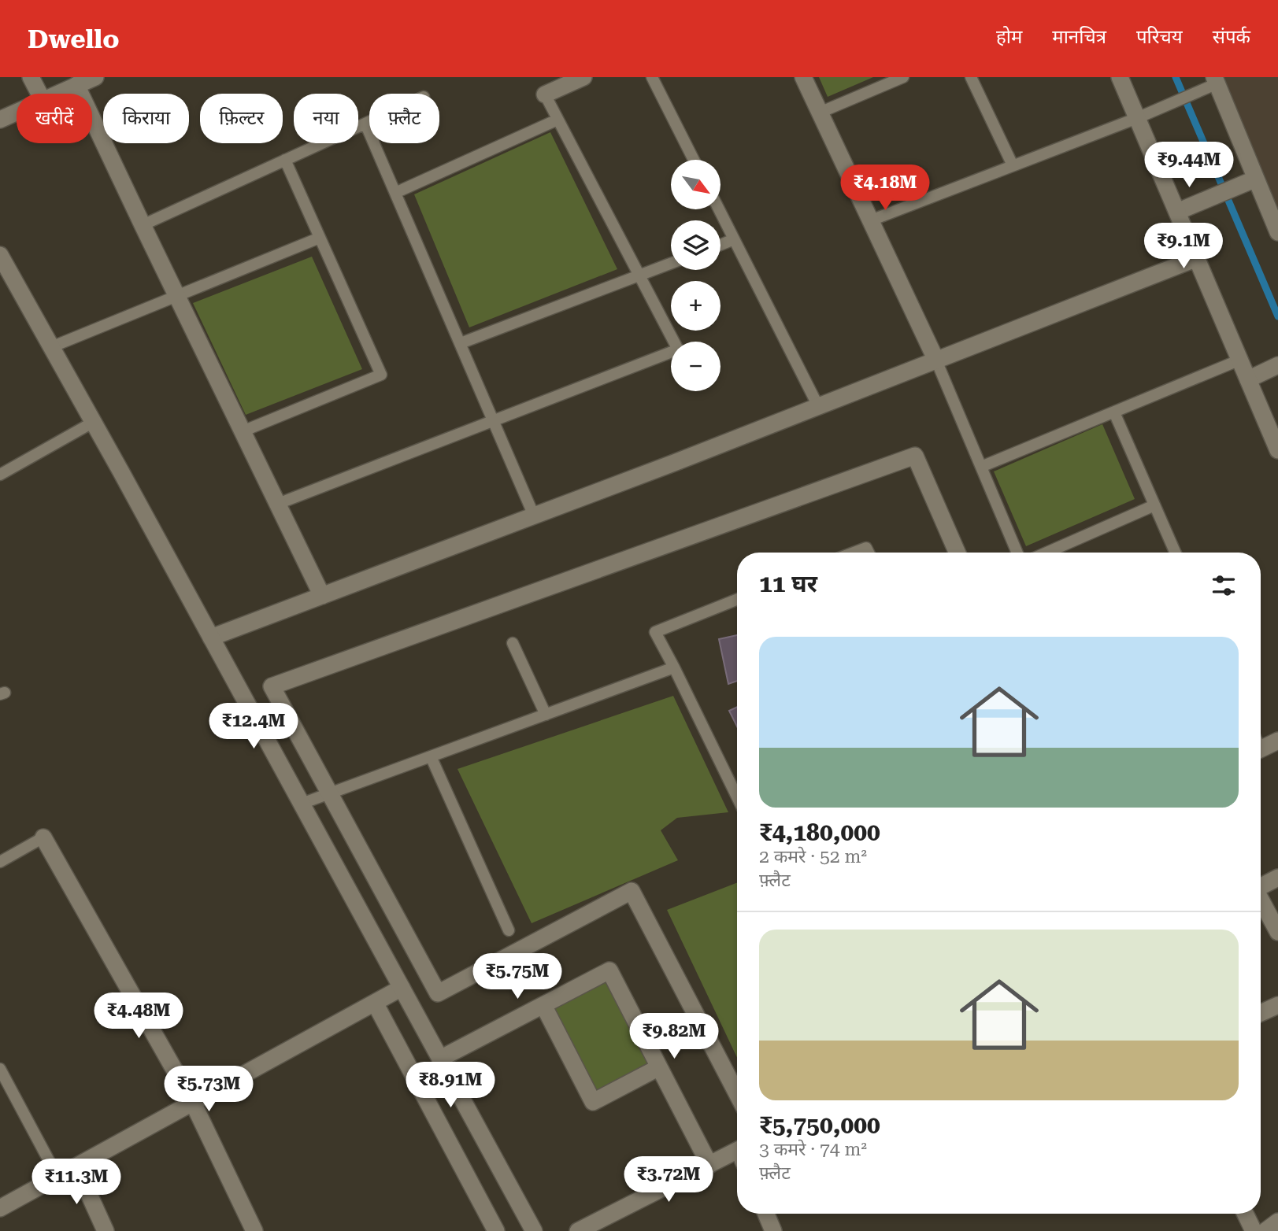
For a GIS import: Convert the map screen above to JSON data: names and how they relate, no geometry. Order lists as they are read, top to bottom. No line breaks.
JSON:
{"north":"bottom right","page":{"header":"Dwello","nav":["होम","मानचित्र","परिचय","संपर्क"],"chip":["खरीदें","किराया","फ़िल्टर","नया","फ़्लैट"],"price":["₹9.44M","₹4.18M","₹9.1M","₹12.4M","₹5.75M","₹4.48M","₹9.82M","₹8.91M","₹5.73M","₹3.72M","₹11.3M"],"map_buttons":["+","−"],"heading":"11 घर","list":[{"name":"₹4,180,000","note":"2 कमरे · 52 m² · फ़्लैट"},{"name":"₹5,750,000","note":"3 कमरे · 74 m² · फ़्लैट"}]}}
